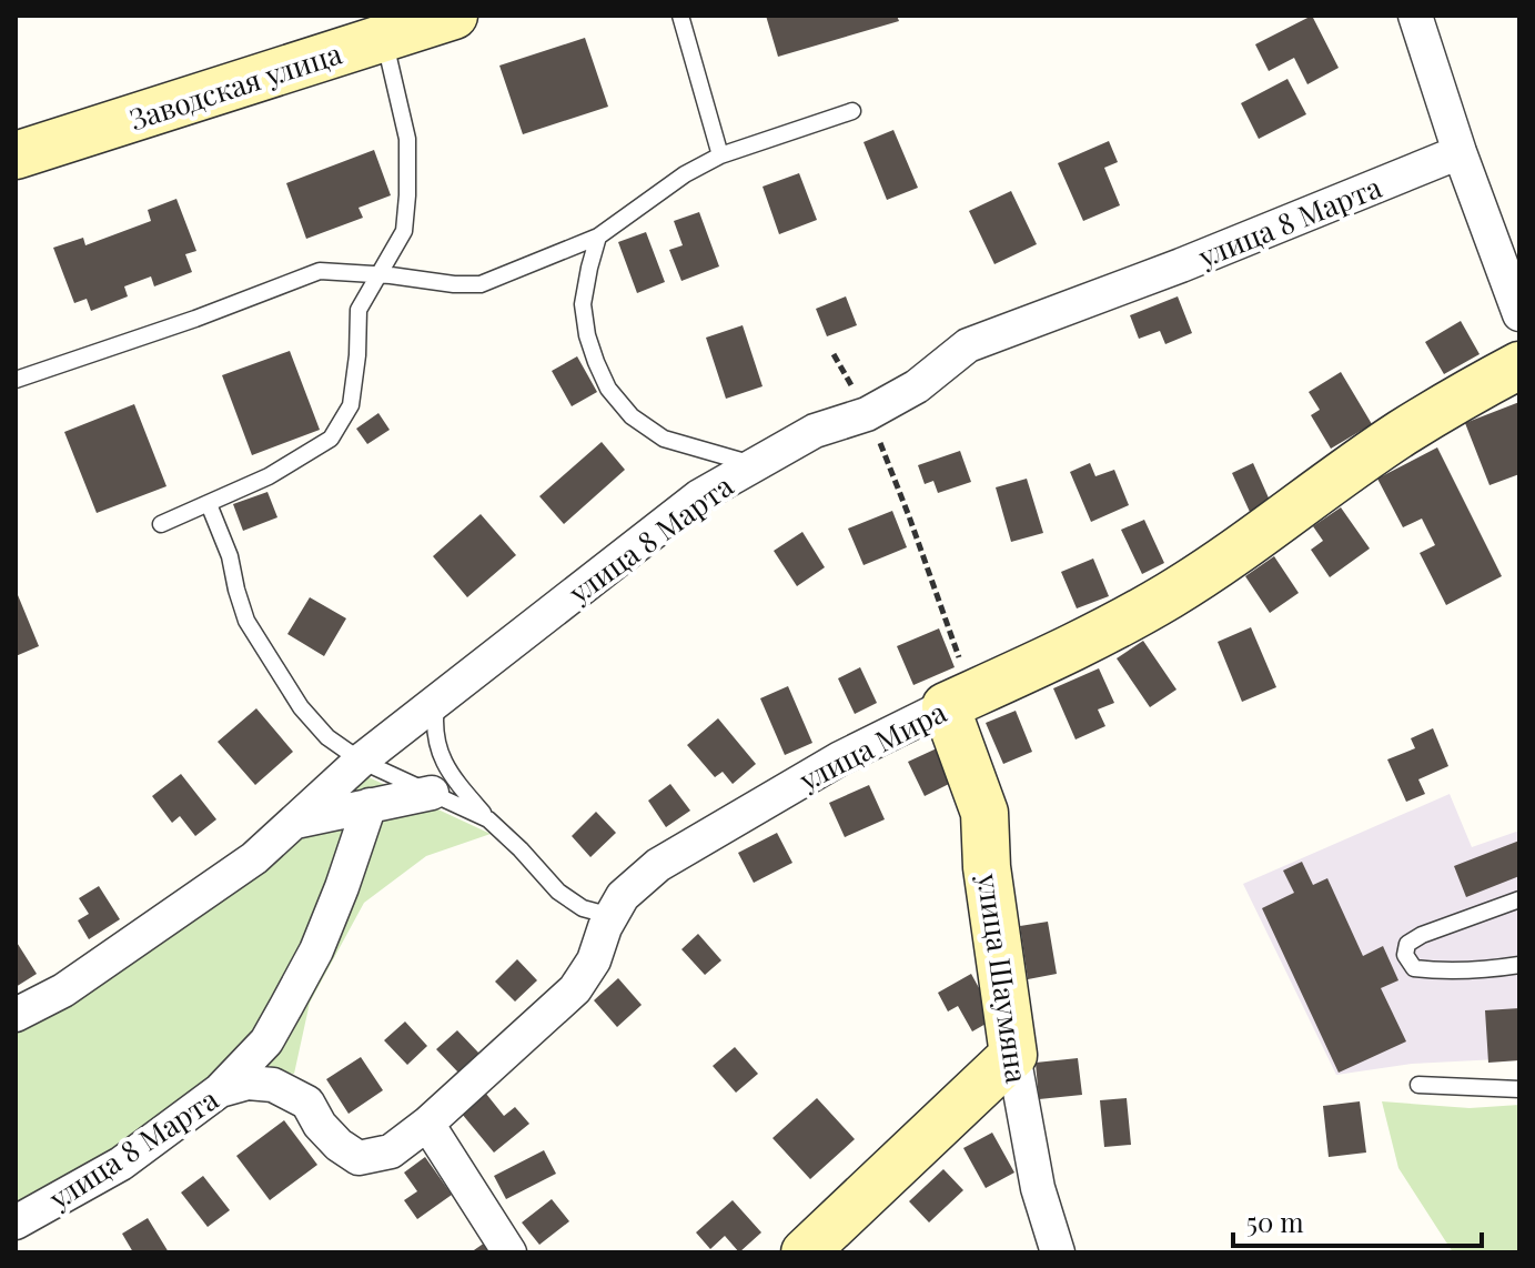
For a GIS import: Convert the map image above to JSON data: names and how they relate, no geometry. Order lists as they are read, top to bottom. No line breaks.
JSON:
{"streets":{"street":["Заводская улица","улица 8 Марта","улица Мира","улица Шаумяна"]},"crossings":[["улица 8 Марта","улица Мира"],["улица Мира","улица Шаумяна"]],"scale_bar":"50 m"}
